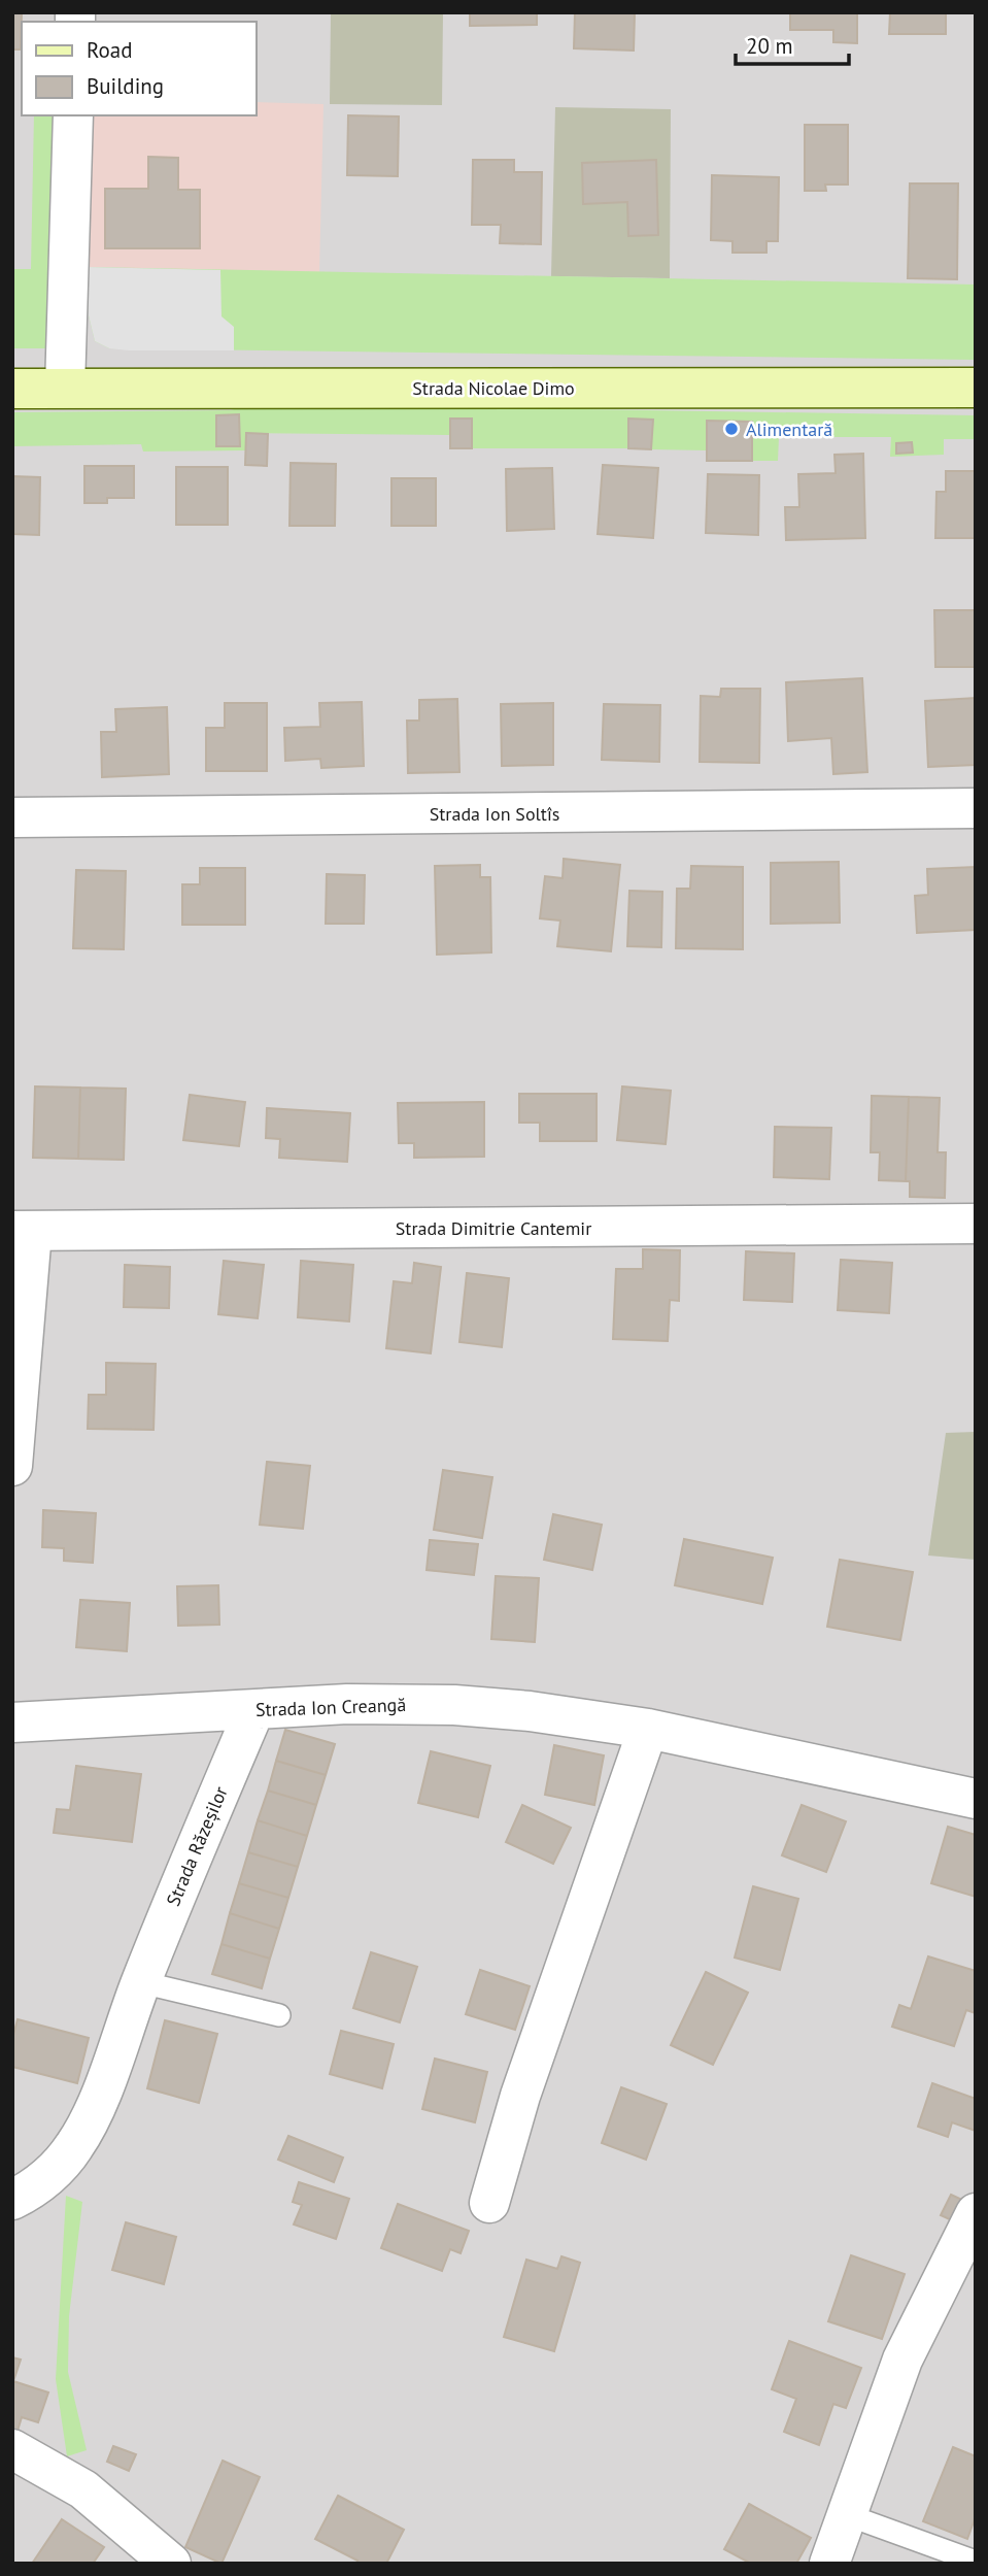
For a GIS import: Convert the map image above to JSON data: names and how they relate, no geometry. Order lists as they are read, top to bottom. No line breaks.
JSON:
{"streets":{"street":["Strada Nicolae Dimo","Strada Ion Soltîs","Strada Dimitrie Cantemir","Strada Ion Creangă","Strada Răzeșilor"]},"crossings":[["Strada Ion Creangă","Strada Răzeșilor"]],"places":["Alimentară"],"legend":["Road","Building"],"scale_bar":"20 m"}
